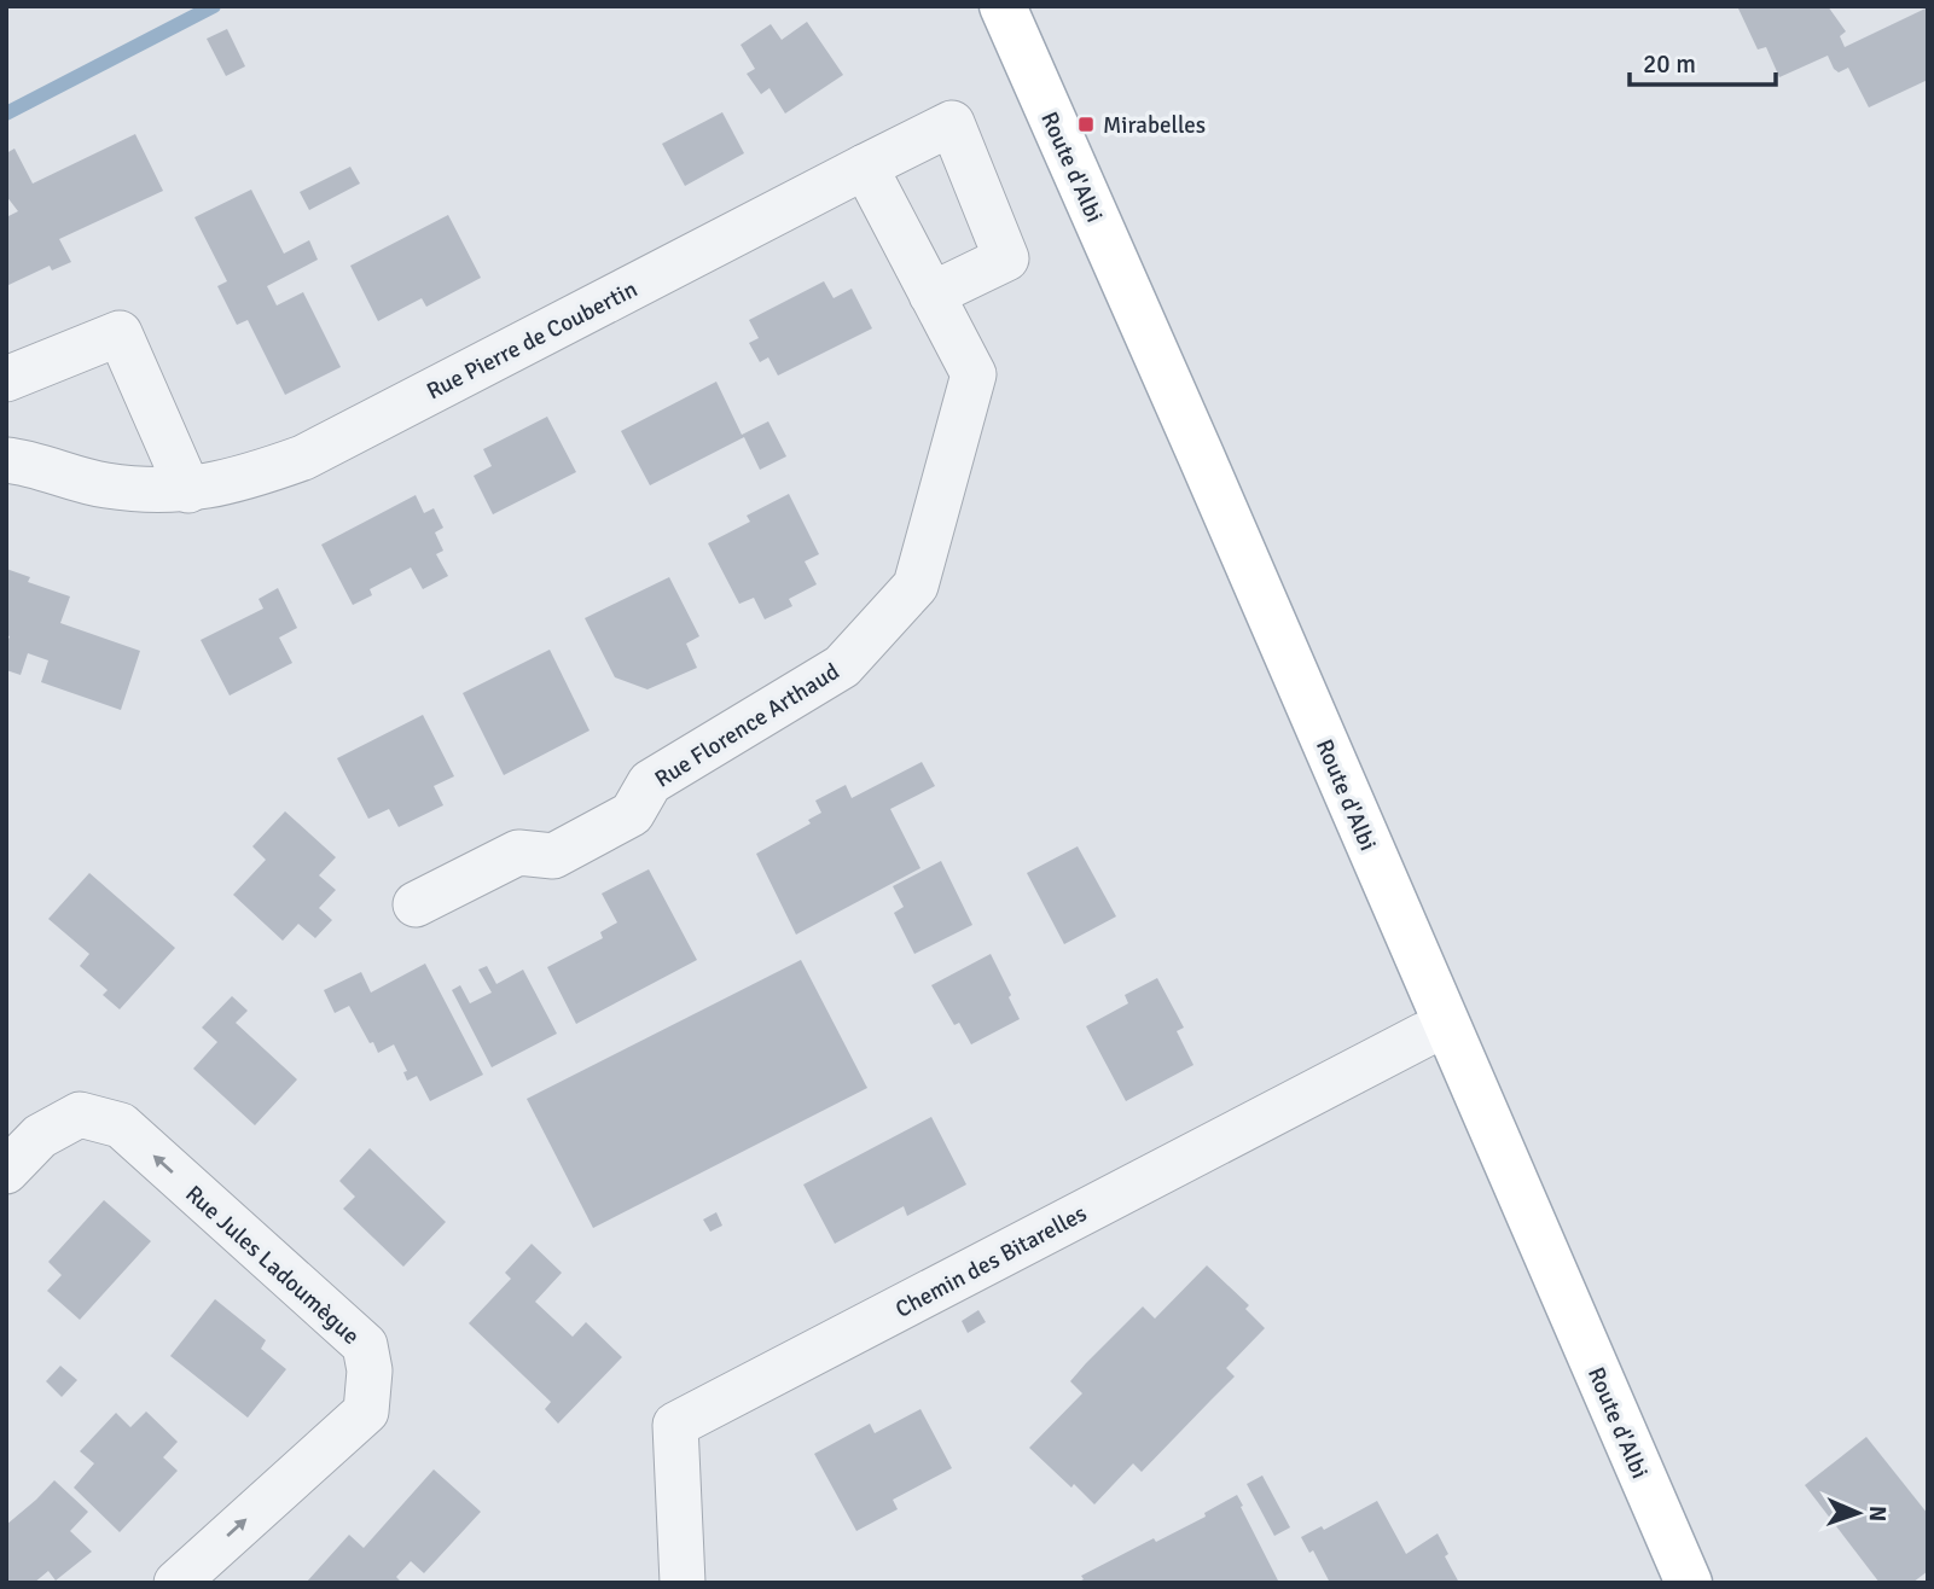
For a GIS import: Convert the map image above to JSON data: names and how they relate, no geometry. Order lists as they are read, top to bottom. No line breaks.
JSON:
{"streets":{"main road":["Route d'Albi"],"street":["Rue Pierre de Coubertin","Rue Florence Arthaud","Chemin des Bitarelles","Rue Jules Ladoumègue"]},"crossings":[["Route d'Albi","Chemin des Bitarelles"],["Rue Pierre de Coubertin","Rue Florence Arthaud"]],"places":{"transit":["Mirabelles"]},"scale_bar":"20 m","north":"right"}
